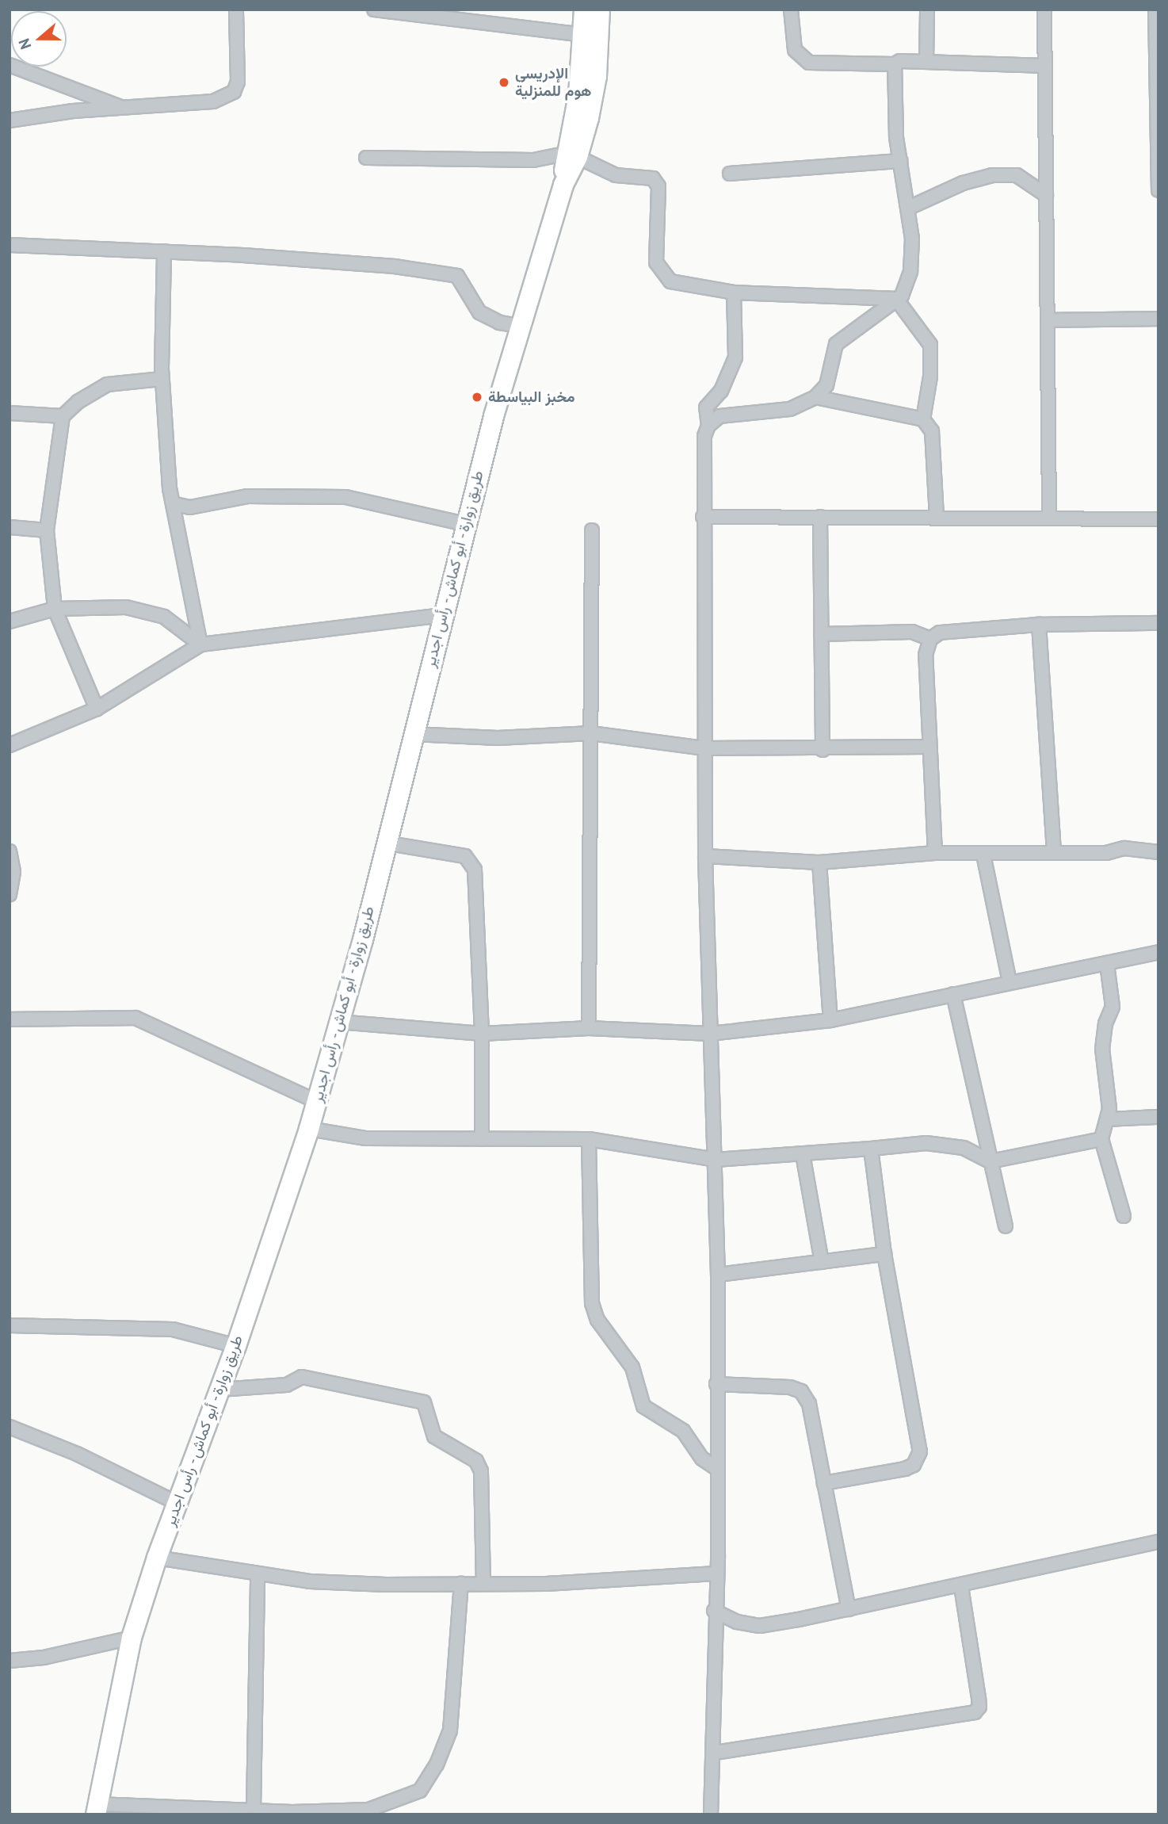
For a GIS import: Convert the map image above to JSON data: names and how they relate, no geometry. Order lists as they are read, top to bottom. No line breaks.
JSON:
{"streets":{"main road":["طريق زوارة - أبو كماش - رأس اجدير"]},"places":["الإدريسي هوم للمنزلية","مخبز البياسطة"],"north":"left"}
